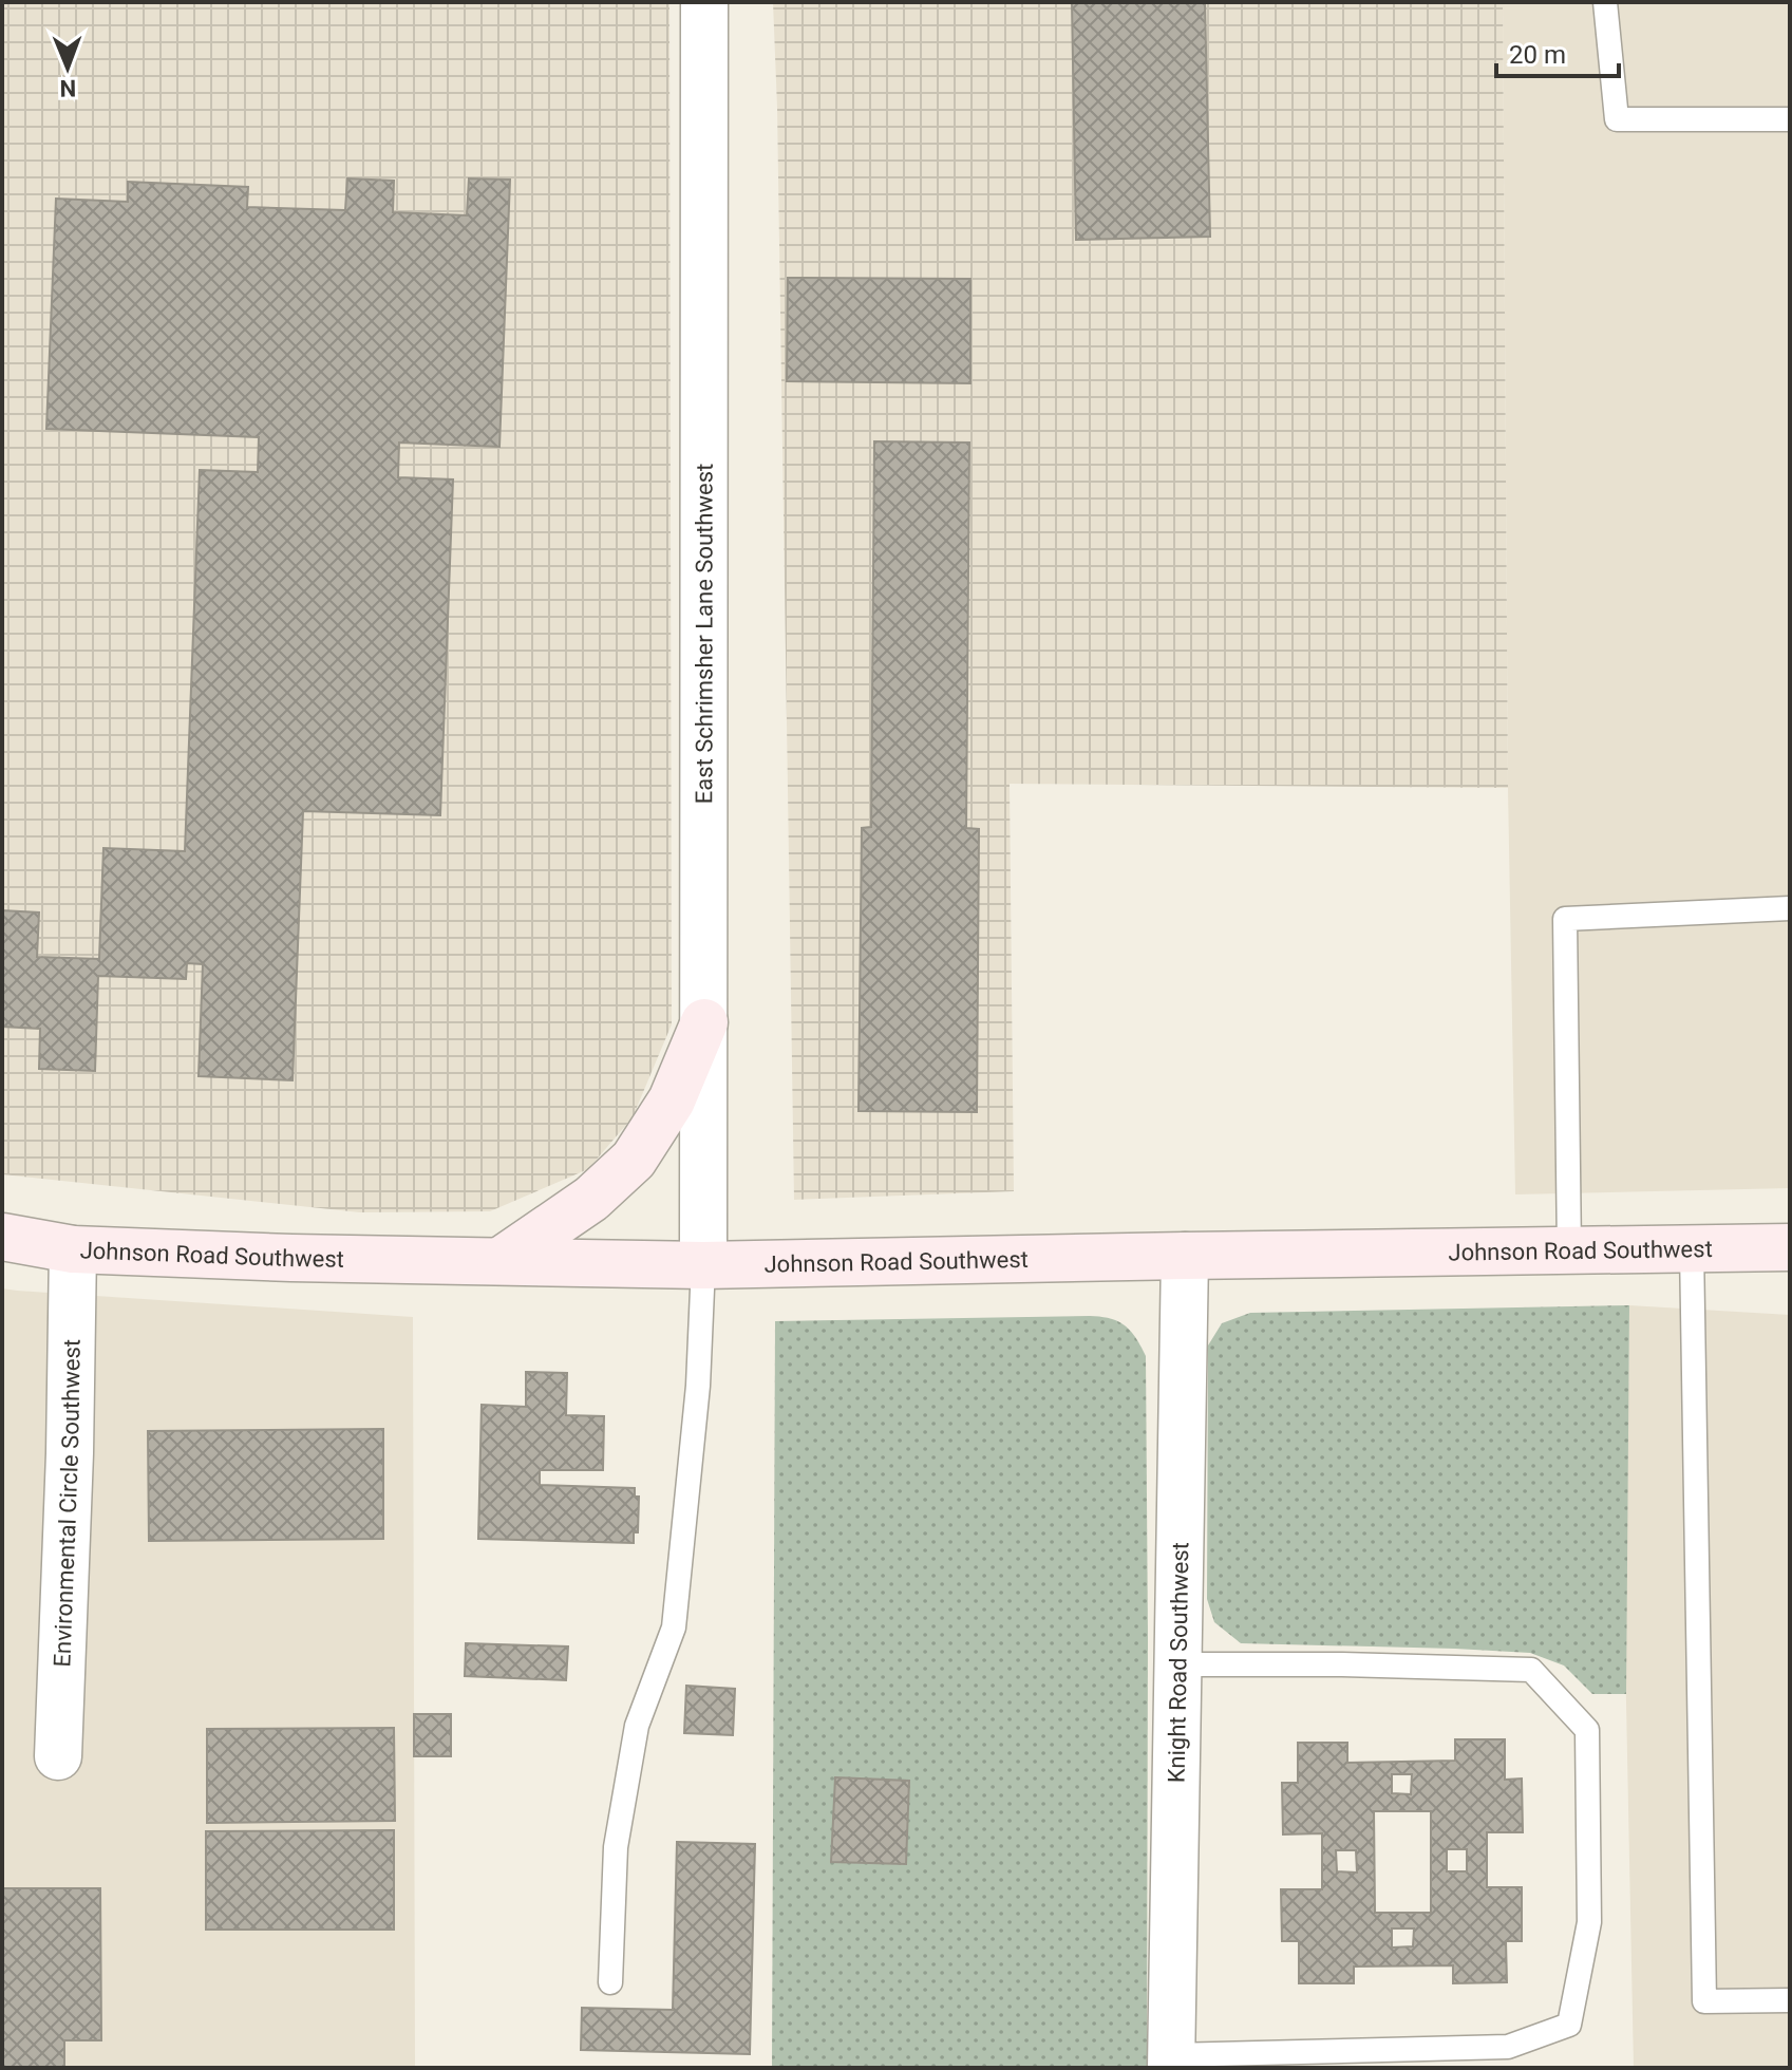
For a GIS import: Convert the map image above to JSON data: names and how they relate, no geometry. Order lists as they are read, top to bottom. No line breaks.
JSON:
{"streets":{"street":["East Schrimsher Lane Southwest","Johnson Road Southwest","Environmental Circle Southwest","Knight Road Southwest"]},"crossings":[["East Schrimsher Lane Southwest","Johnson Road Southwest"],["Johnson Road Southwest","Environmental Circle Southwest"],["Johnson Road Southwest","Knight Road Southwest"]],"scale_bar":"20 m","north":"bottom"}
